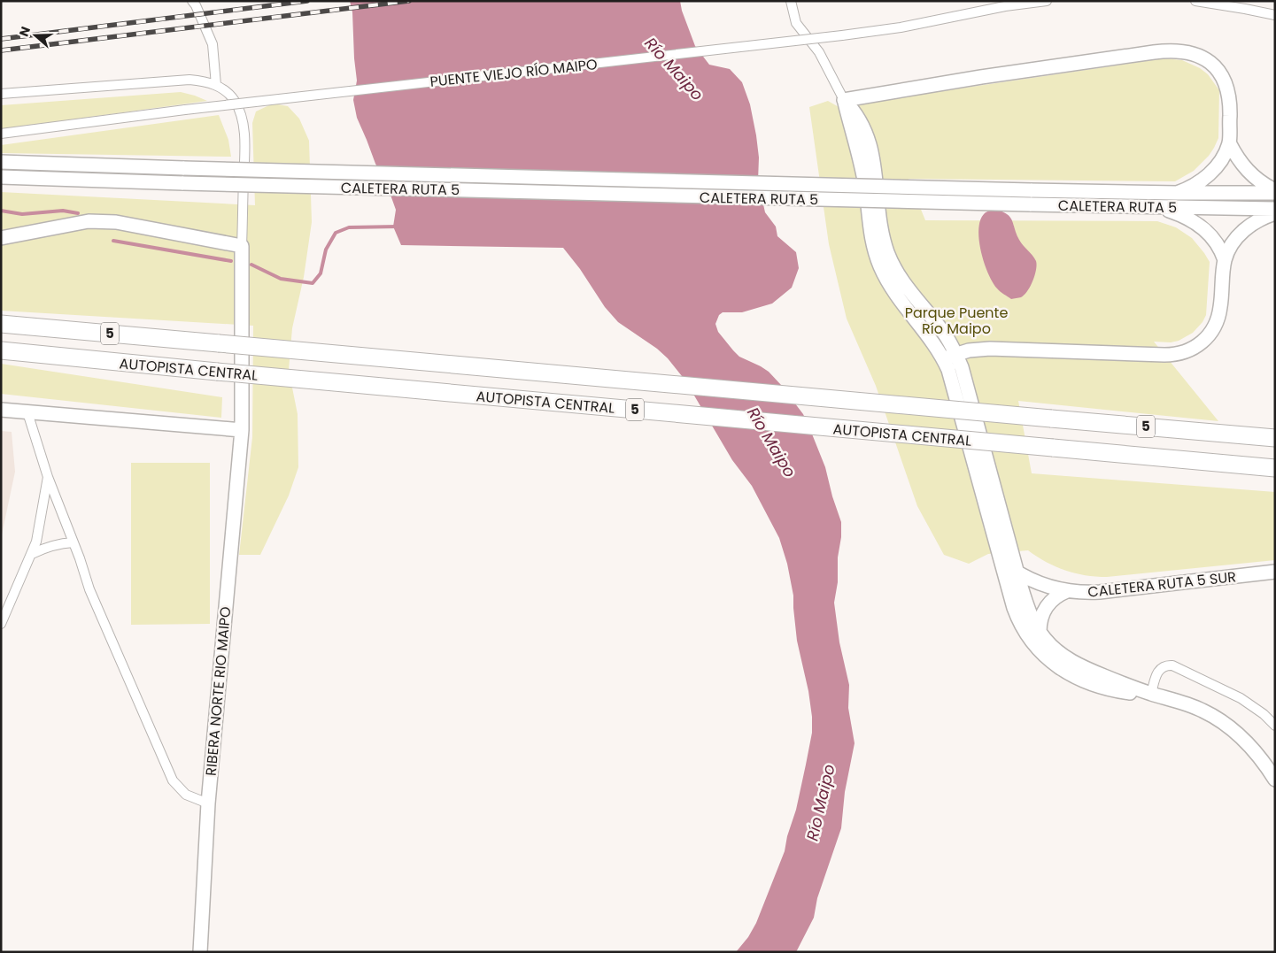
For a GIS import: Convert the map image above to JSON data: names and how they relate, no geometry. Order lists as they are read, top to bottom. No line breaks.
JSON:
{"streets":{"highway":["5","AUTOPISTA CENTRAL"],"main road":["CALETERA RUTA 5","CALETERA RUTA 5 SUR","RIBERA NORTE RIO MAIPO"],"street":["PUENTE VIEJO RÍO MAIPO"]},"water":["Río Maipo"],"parks":["Parque Puente Río Maipo"],"north":"left"}
